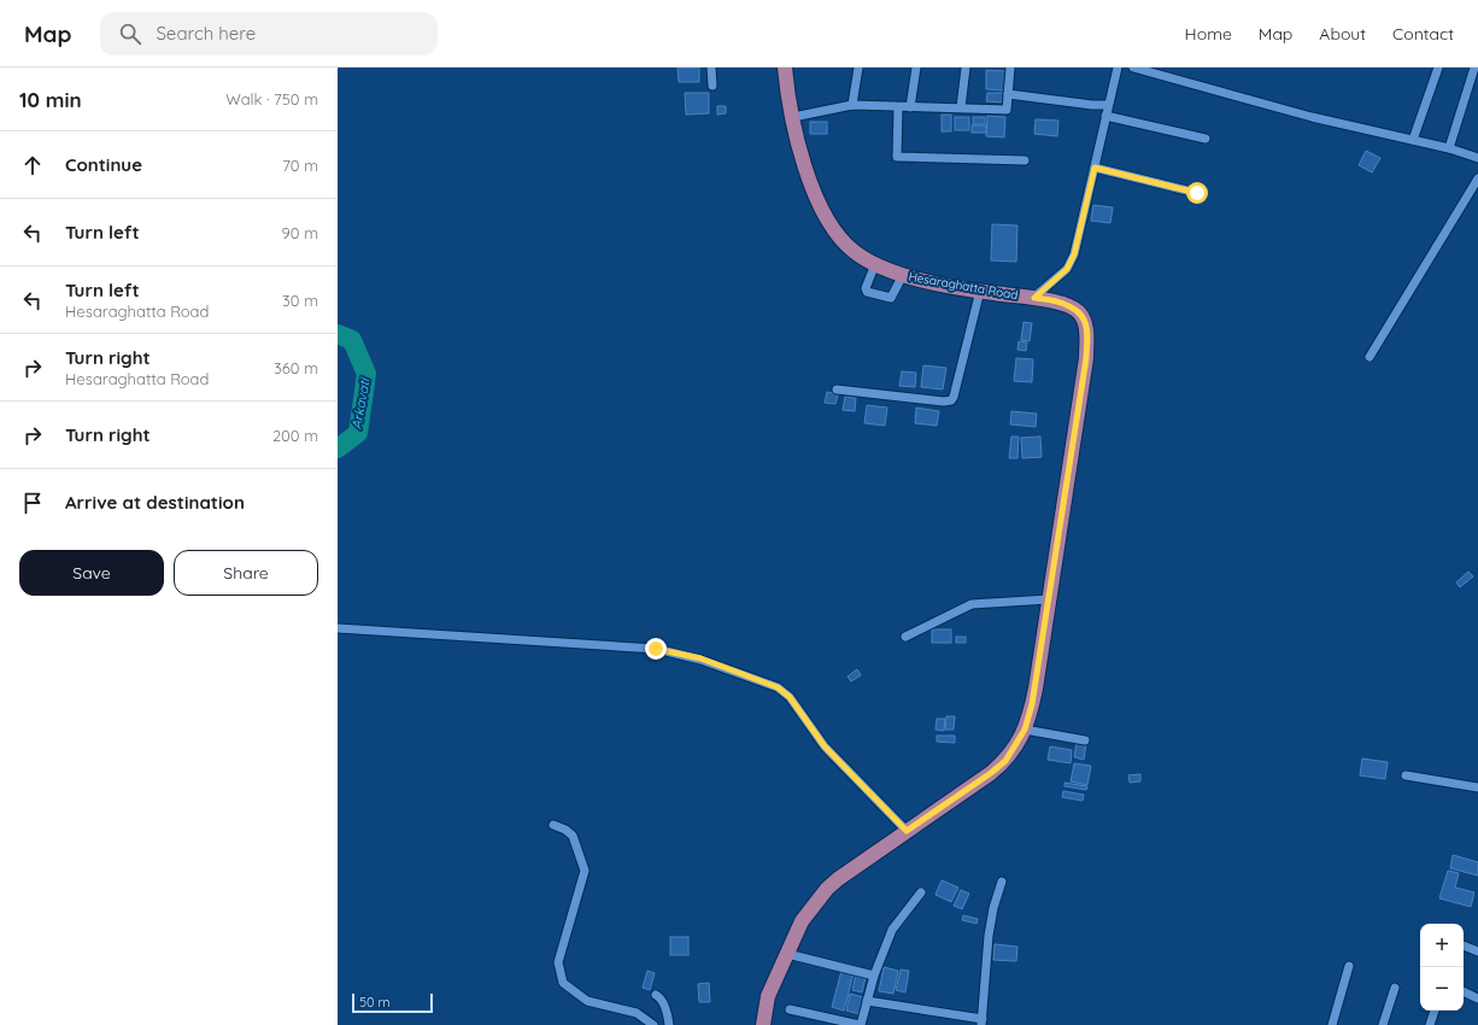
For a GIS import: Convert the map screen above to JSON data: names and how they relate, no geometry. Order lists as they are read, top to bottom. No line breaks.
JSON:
{"streets":{"main road":["Hesaraghatta Road"]},"water":["Arkavati"],"scale_bar":"50 m","page":{"header":"Map","search":"Search here","nav":["Home","Map","About","Contact"],"heading":["10 min","Walk · 750 m"],"list":[["Continue","70 m"],["Turn left","90 m"],["Turn left","Hesaraghatta Road","30 m"],["Turn right","Hesaraghatta Road","360 m"],["Turn right","200 m"],"Arrive at destination"],"buttons":["Save","Share"],"map_buttons":["+","−"],"scale":"50 m"}}
